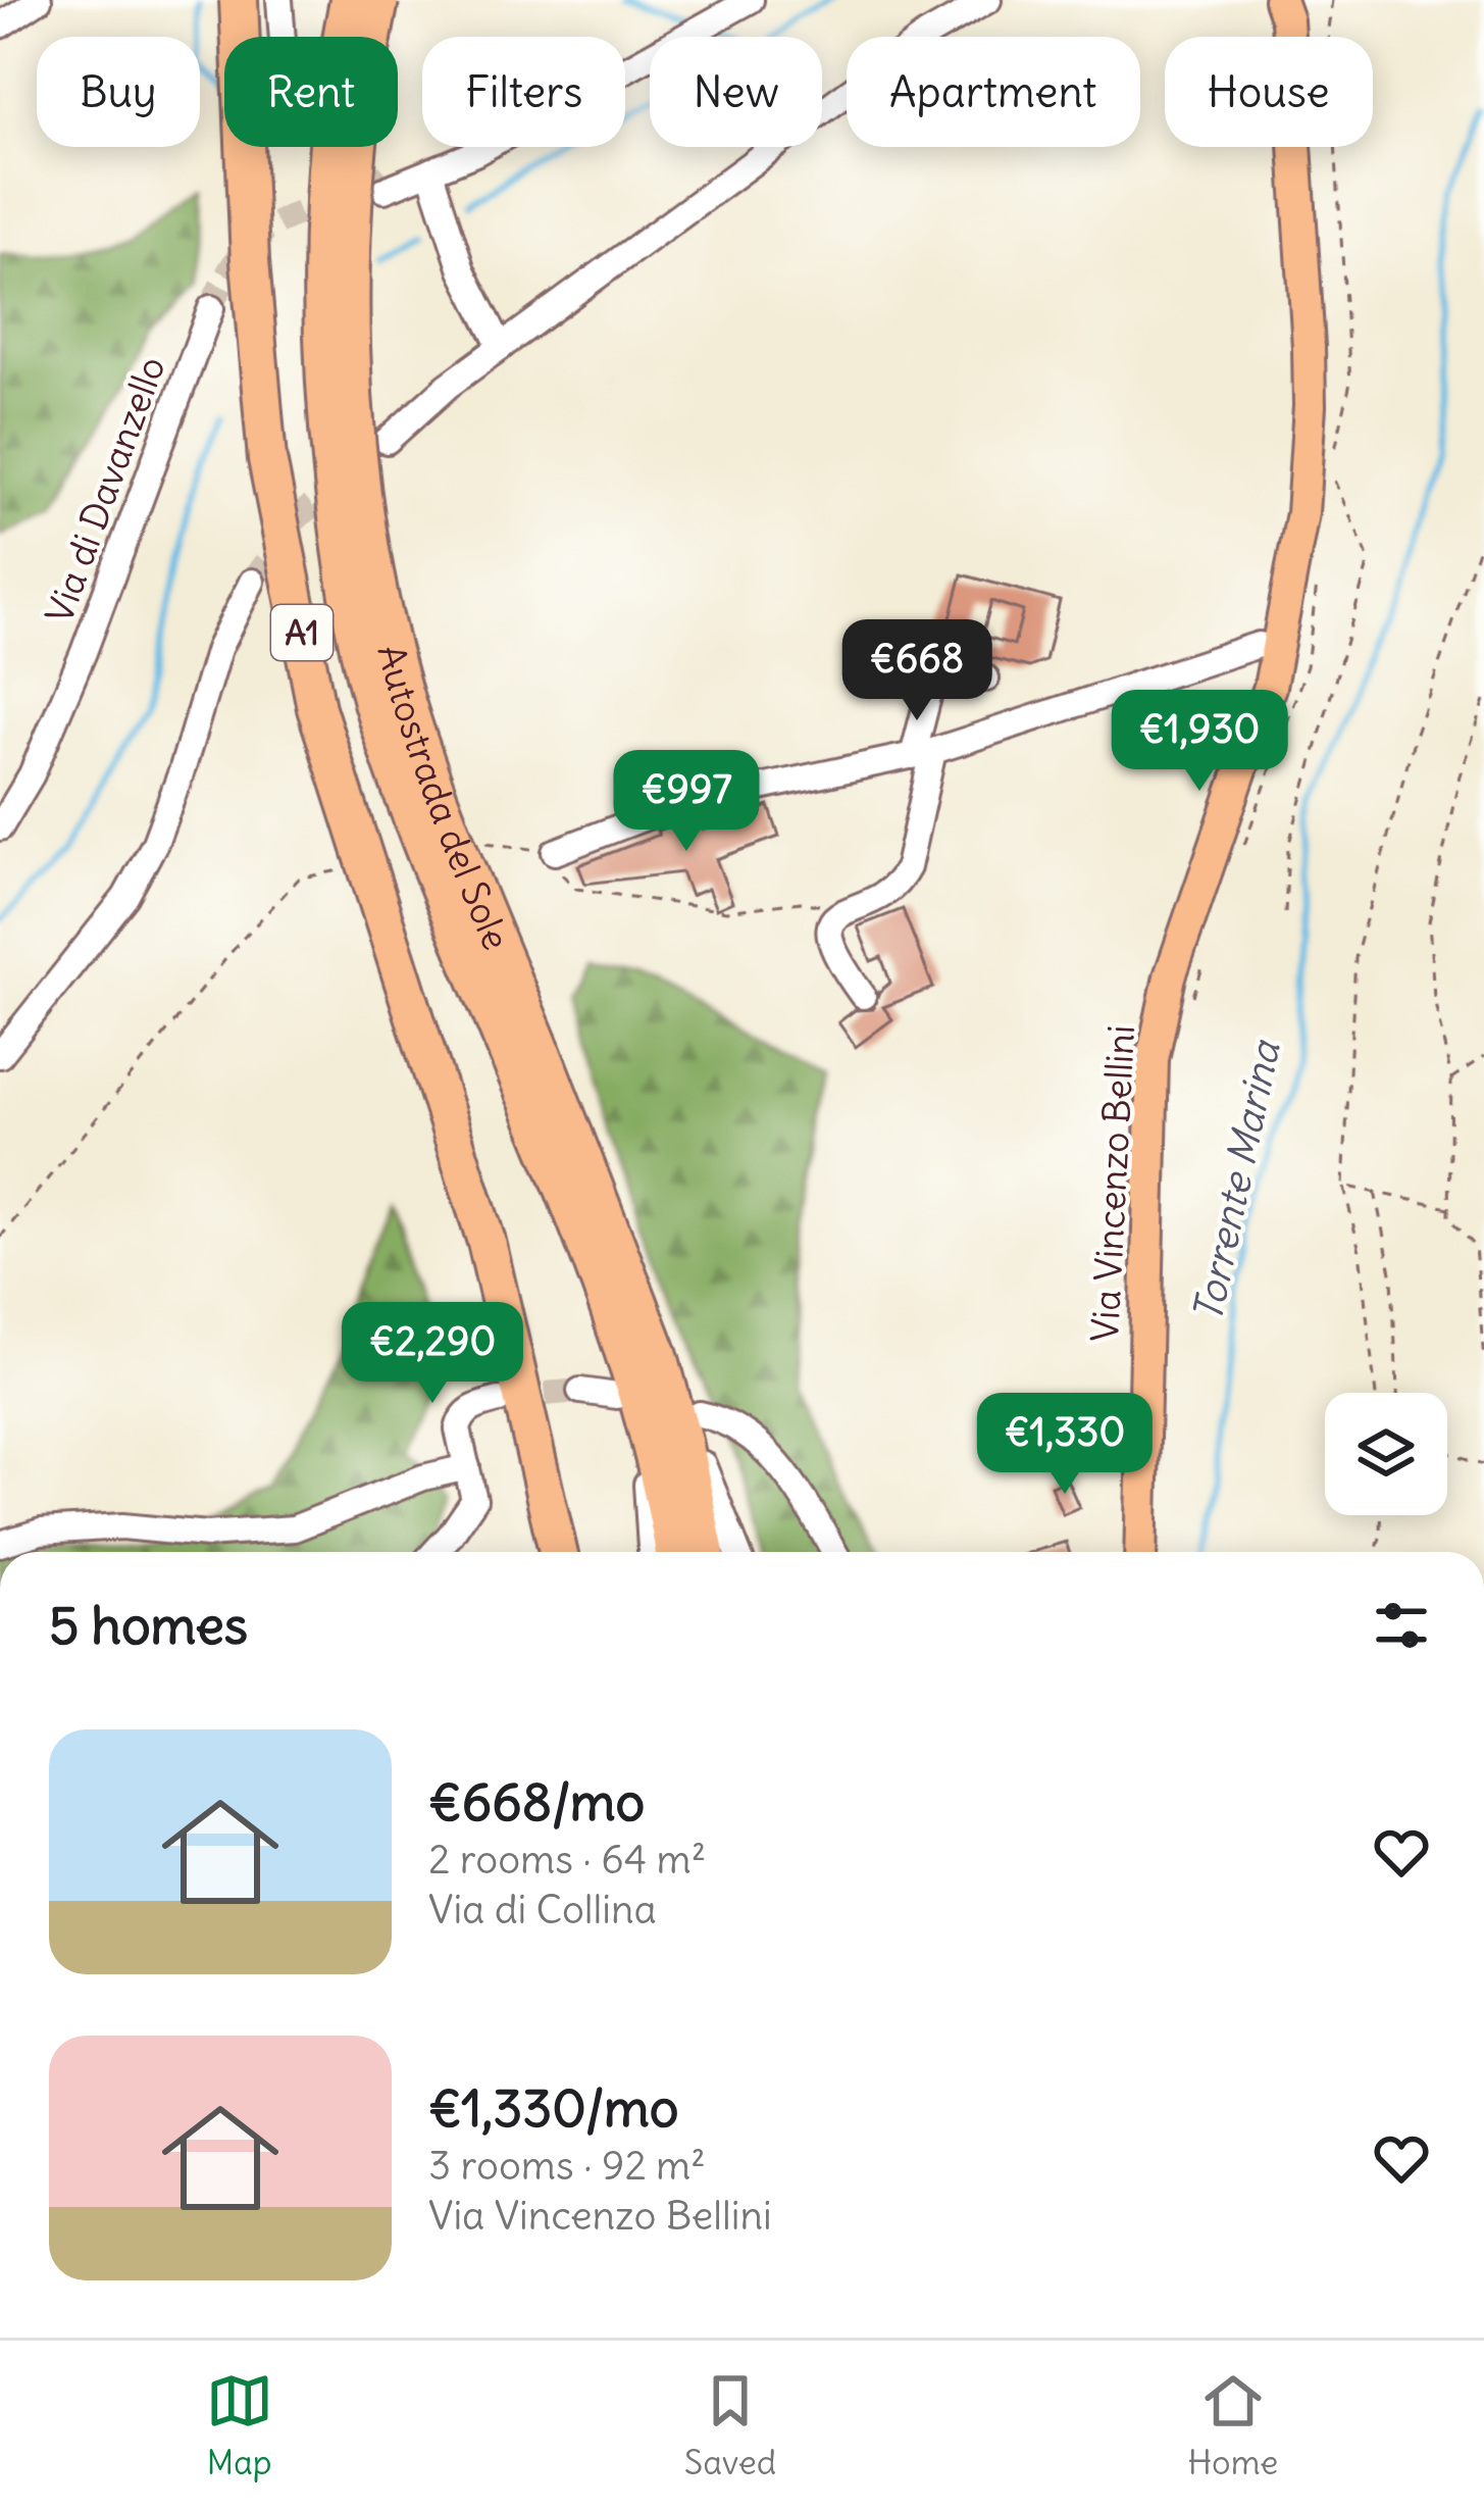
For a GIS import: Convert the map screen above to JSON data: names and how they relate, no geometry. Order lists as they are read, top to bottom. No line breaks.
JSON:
{"streets":{"highway":["A1","Autostrada del Sole"],"main road":["Via Vincenzo Bellini"],"street":["Via di Davanzello"]},"water":["Torrente Marina"],"page":{"chip":["Buy","Rent","Filters","New","Apartment","House"],"price":["€668","€1,930","€997","€2,290","€1,330"],"heading":"5 homes","list":[{"name":"€668/mo","note":"2 rooms · 64 m² · Via di Collina"},{"name":"€1,330/mo","note":"3 rooms · 92 m² · Via Vincenzo Bellini"}],"tabs":["Map","Saved","Home"]}}
